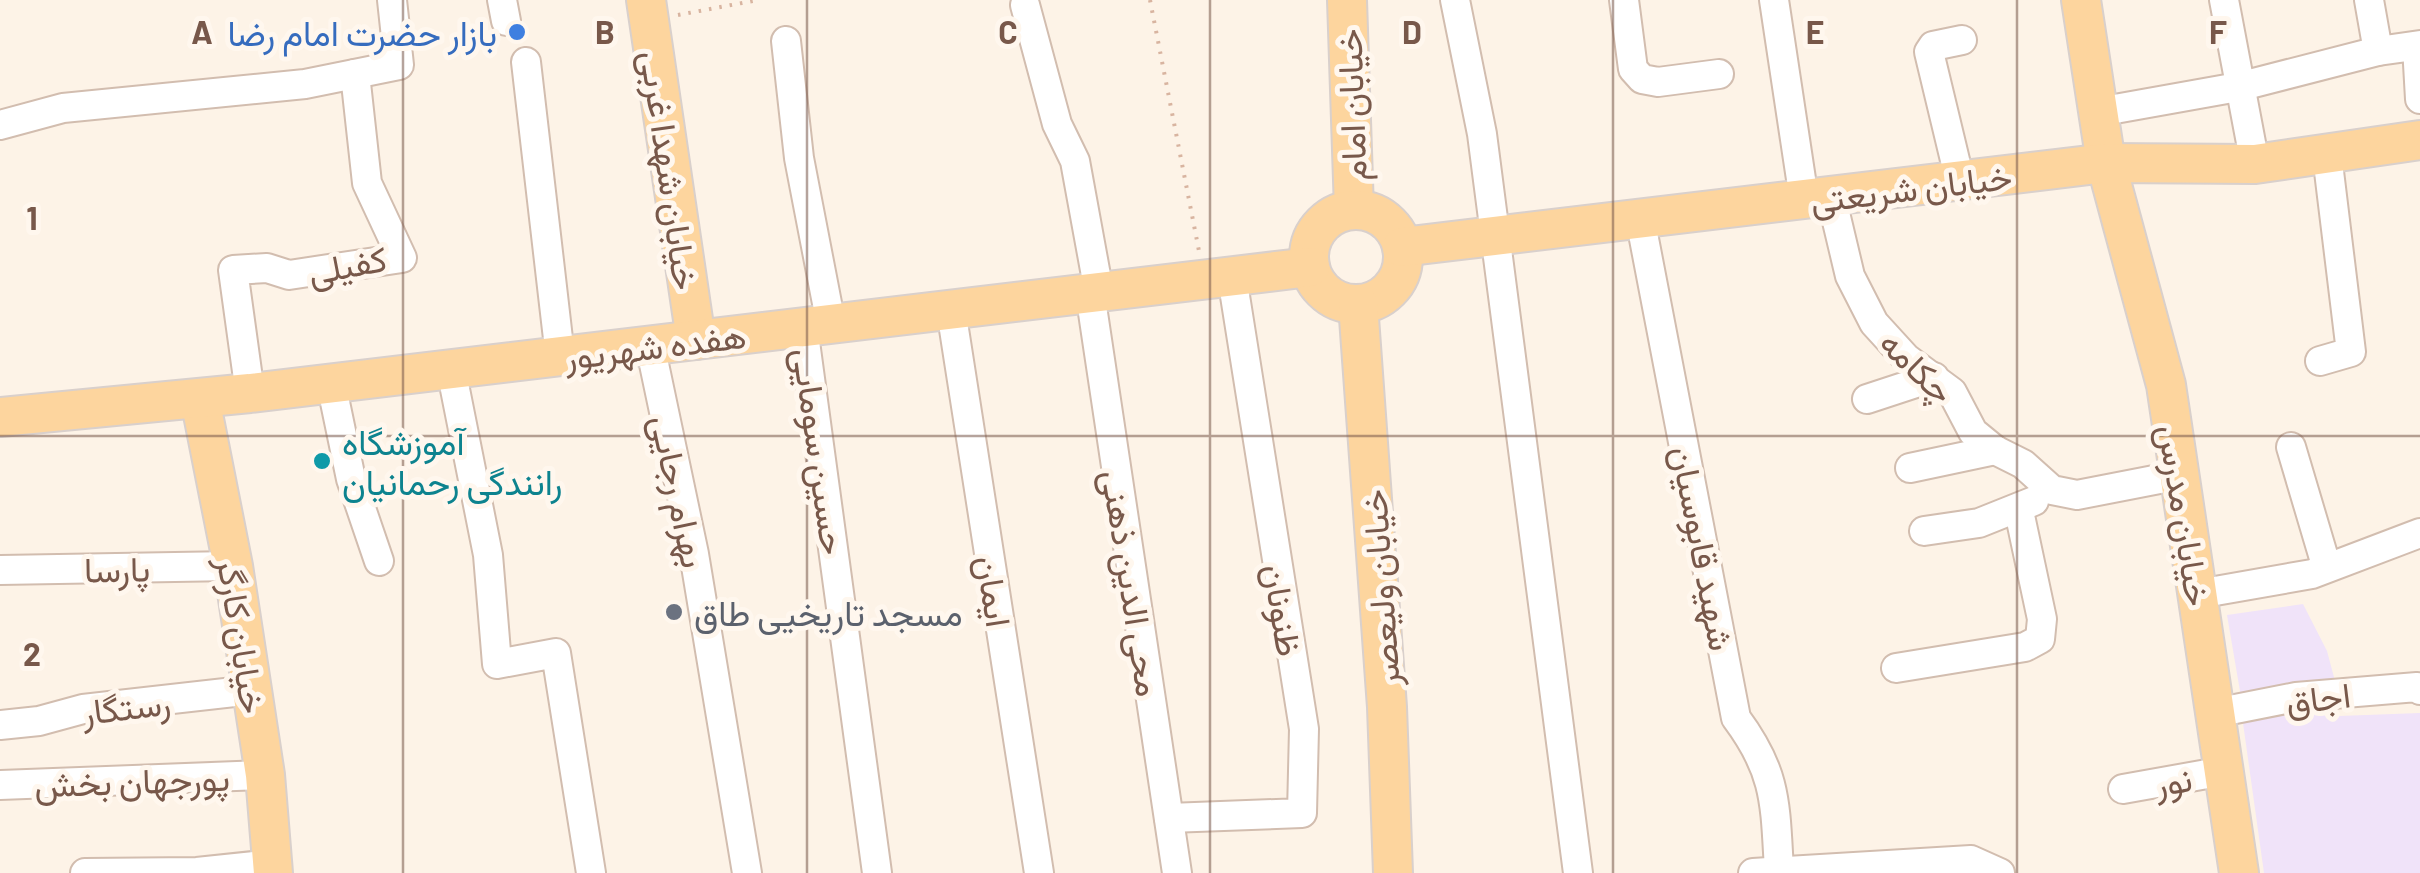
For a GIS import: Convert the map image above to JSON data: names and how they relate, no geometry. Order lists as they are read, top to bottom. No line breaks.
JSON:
{"streets":{"main road":["خیابان امام","خیابان شهدا غربی","خیابان شریعتی","هفده شهریور","خیابان مدرس","خیابان ولیعصر","خیابان کارگر"],"street":["کفیلی","چکامه","حسین سومایی","بهرام رجایی","شهید قابوسیان","پارسا","محی الدین ذهنی","ایمان","ظنونان","اجاق","رستگار","پورجهان بخش","نور"]},"crossings":[["خیابان امام","خیابان شریعتی"],["خیابان امام","هفده شهریور"],["خیابان امام","خیابان ولیعصر"],["خیابان شهدا غربی","هفده شهریور"],["خیابان شریعتی","هفده شهریور"],["خیابان شریعتی","چکامه"],["خیابان شریعتی","خیابان مدرس"],["خیابان شریعتی","شهید قابوسیان"],["خیابان شریعتی","خیابان ولیعصر"],["کفیلی","هفده شهریور"],["هفده شهریور","حسین سومایی"],["هفده شهریور","بهرام رجایی"],["هفده شهریور","محی الدین ذهنی"],["هفده شهریور","خیابان ولیعصر"],["هفده شهریور","ایمان"],["هفده شهریور","ظنونان"],["هفده شهریور","خیابان کارگر"],["خیابان مدرس","اجاق"],["خیابان مدرس","نور"],["پارسا","خیابان کارگر"],["محی الدین ذهنی","ظنونان"],["خیابان کارگر","رستگار"],["خیابان کارگر","پورجهان بخش"]],"places":["بازار حضرت امام رضا","آموزشگاه رانندگی رحمانیان","مسجد تاریخیی طاق"],"grid":{"columns":["A","B","C","D","E","F"],"rows":["1","2"]}}
